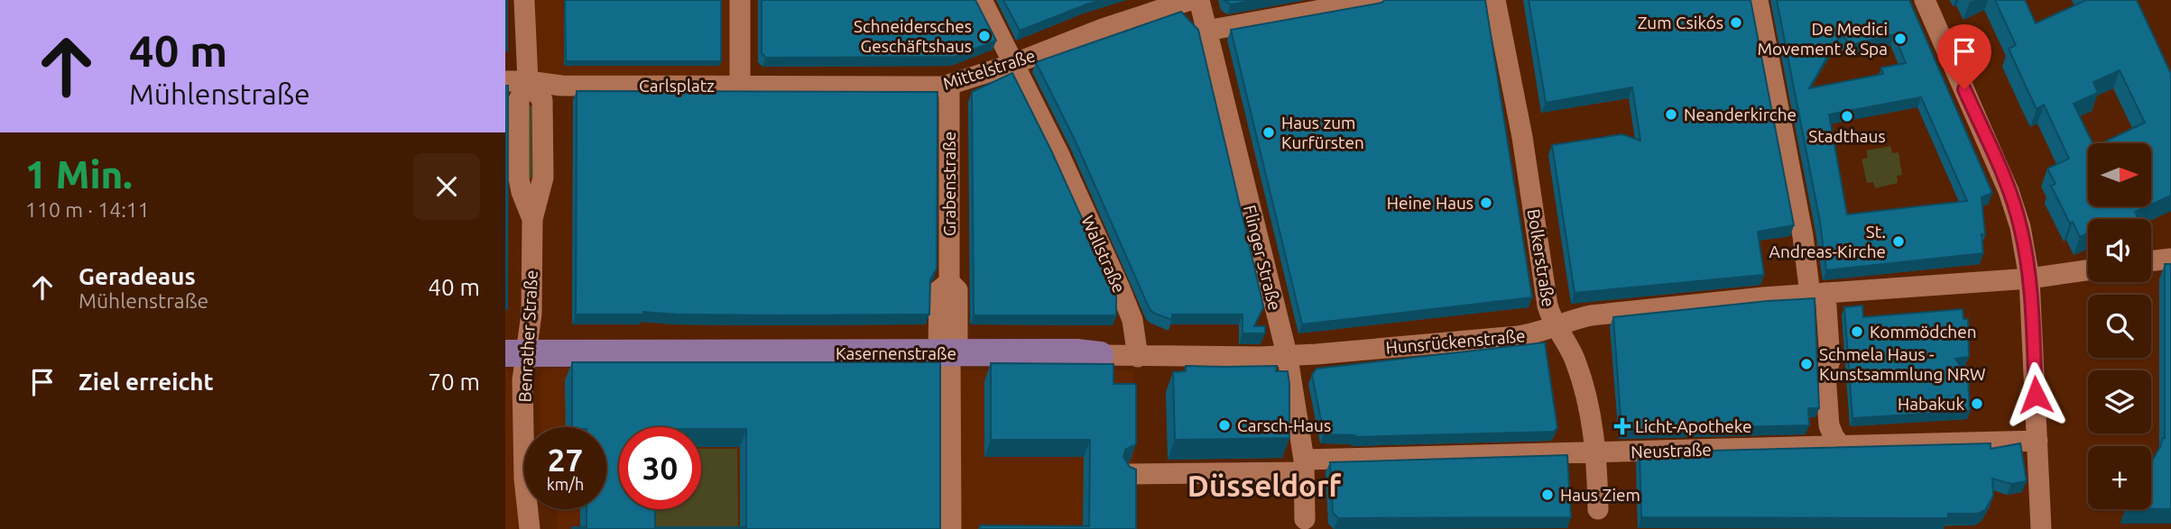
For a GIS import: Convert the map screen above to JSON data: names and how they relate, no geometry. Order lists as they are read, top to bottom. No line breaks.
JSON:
{"streets":{"main road":["Kasernenstraße"],"street":["Mittelstraße","Carlsplatz","Grabenstraße","Wallstraße","Flinger Straße","Bolkerstraße","Benrather Straße","Hunsrückenstraße","Neustraße"]},"crossings":[["Mittelstraße","Carlsplatz"],["Mittelstraße","Grabenstraße"],["Mittelstraße","Wallstraße"],["Carlsplatz","Benrather Straße"],["Grabenstraße","Kasernenstraße"],["Wallstraße","Kasernenstraße"],["Flinger Straße","Hunsrückenstraße"],["Flinger Straße","Kasernenstraße"],["Flinger Straße","Neustraße"],["Bolkerstraße","Hunsrückenstraße"],["Bolkerstraße","Neustraße"],["Benrather Straße","Kasernenstraße"],["Hunsrückenstraße","Kasernenstraße"]],"districts":["Düsseldorf"],"places":{"other":["Zum Csikós","Schneidersches Geschäftshaus","De Medici Movement & Spa","Neanderkirche","Stadthaus","Haus zum Kurfürsten","Heine Haus","St. Andreas-Kirche","Kommödchen","Schmela Haus - Kunstsammlung NRW","Habakuk","Carsch-Haus","Haus Ziem"],"health":["Licht-Apotheke"]},"north":"right","page":{"turn":["40 m","Mühlenstraße"],"heading":["1 Min.","110 m · 14:11"],"map_buttons":"+","list":[{"name":"Geradeaus","note":"Mühlenstraße","value":"40 m"},{"name":"Ziel erreicht","value":"70 m"}],"speed":"27 km/h","limit":"30"}}
